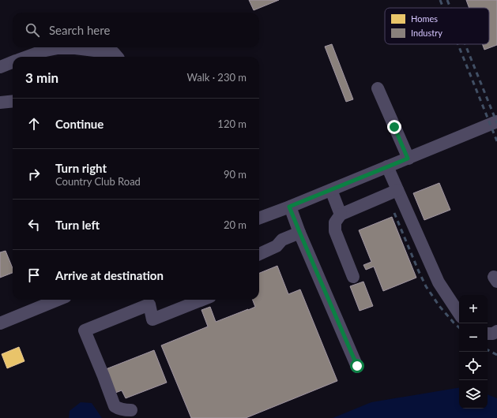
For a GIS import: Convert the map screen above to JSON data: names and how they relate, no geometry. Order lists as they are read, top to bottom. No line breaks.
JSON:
{"legend":["Homes","Industry"],"page":{"search":"Search here","heading":["3 min","Walk · 230 m"],"list":[["Continue","120 m"],["Turn right","Country Club Road","90 m"],["Turn left","20 m"],"Arrive at destination"],"map_buttons":["+","−"]}}
